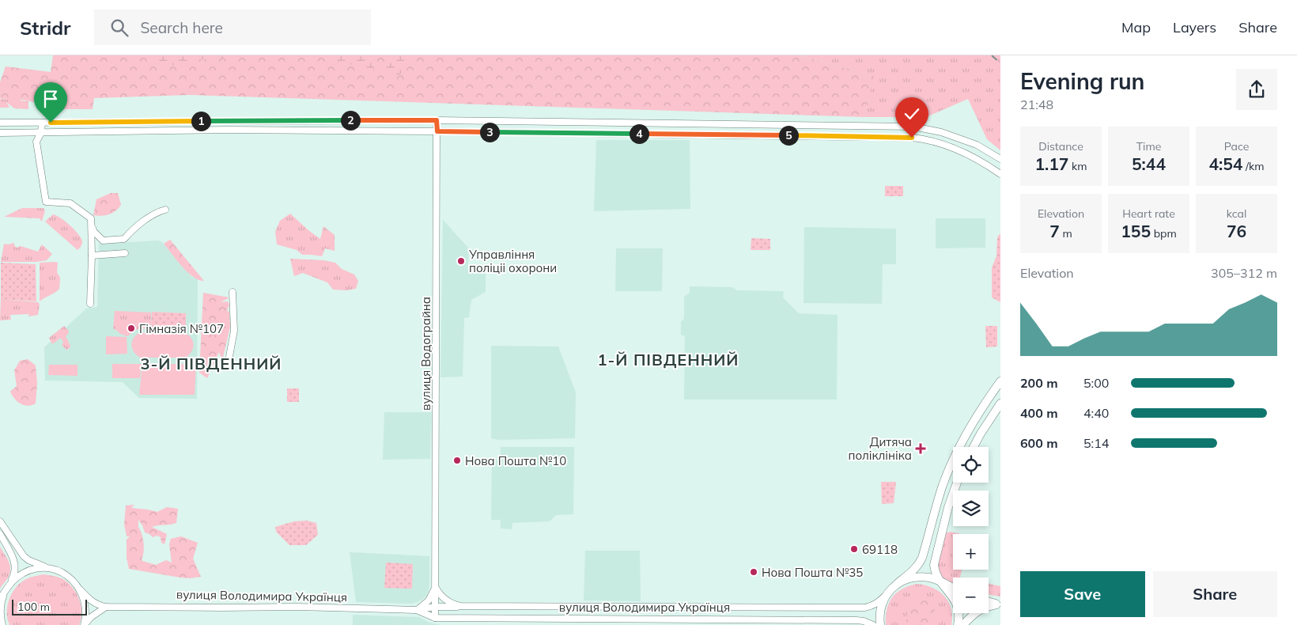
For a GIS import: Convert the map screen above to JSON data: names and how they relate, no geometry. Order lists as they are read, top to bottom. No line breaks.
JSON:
{"streets":{"main road":["вулиця Володимира Українця"],"street":["вулиця Водограйна"]},"crossings":[["вулиця Водограйна","вулиця Володимира Українця"]],"districts":["1-Й ПІВДЕННИЙ","3-Й ПІВДЕННИЙ"],"places":{"other":["Управлiння полiцii охорони","Гімназія №107","Нова Пошта №10","69118","Нова Пошта №35"],"health":["Дитяча поліклініка"]},"scale_bar":"100 m","page":{"header":"Stridr","search":"Search here","nav":["Map","Layers","Share"],"heading":["Evening run","21:48"],"pins":["2","1","3","4","5"],"stats":[["Distance","1.17 km"],["Time","5:44"],["Pace","4:54 /km"],["Elevation","7 m"],["Heart rate","155 bpm"],["kcal","76"]],"chart":["Elevation","305–312 m"],"list":[{"name":"200 m","note":"5:00"},{"name":"400 m","note":"4:40"},{"name":"600 m","note":"5:14"}],"map_buttons":["+","−"],"buttons":["Save","Share"],"scale":"100 m"}}
